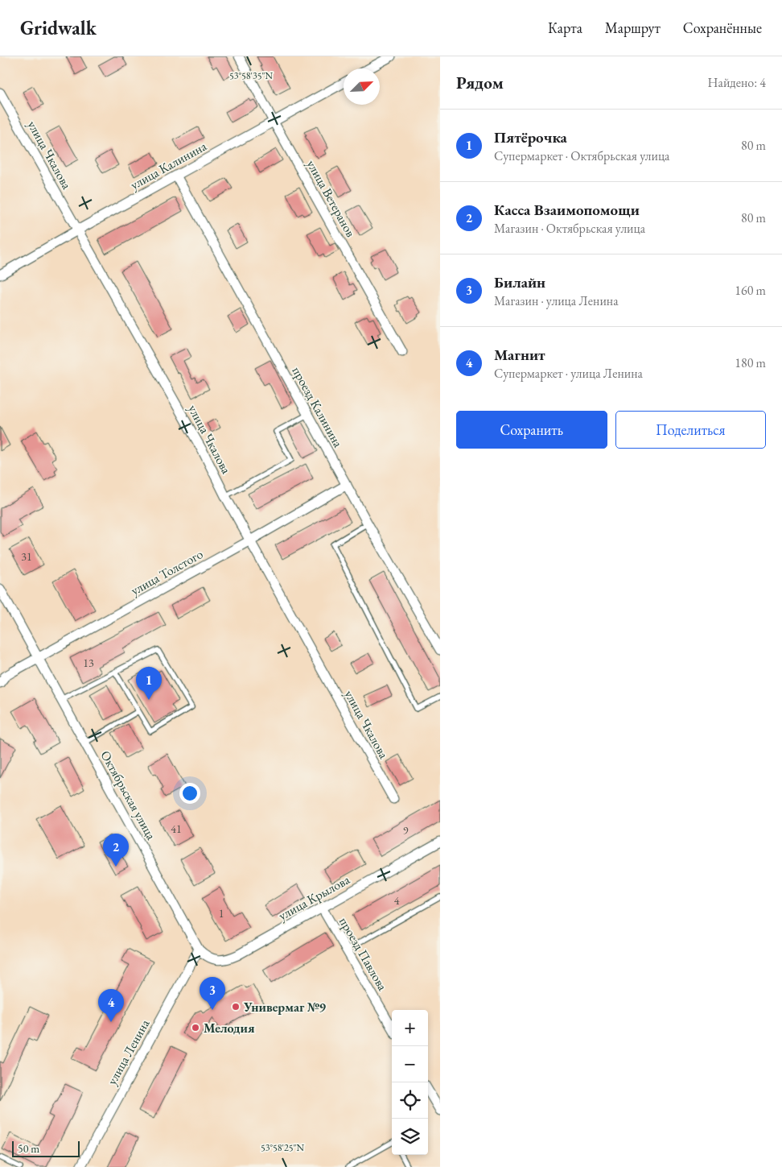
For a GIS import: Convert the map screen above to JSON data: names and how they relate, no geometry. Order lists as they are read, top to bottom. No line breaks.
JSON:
{"streets":{"street":["улица Чкалова","улица Калинина","улица Ветеранов","проезд Калинина","улица Толстого","Октябрьская улица","улица Крылова","проезд Павлова","улица Ленина"]},"crossings":[["улица Чкалова","улица Калинина"],["улица Чкалова","улица Толстого"],["улица Калинина","улица Ветеранов"],["улица Калинина","проезд Калинина"],["проезд Калинина","улица Толстого"],["улица Толстого","Октябрьская улица"],["Октябрьская улица","улица Крылова"],["Октябрьская улица","улица Ленина"],["улица Крылова","проезд Павлова"],["улица Крылова","улица Ленина"]],"places":["Универмаг №9","Мелодия"],"house_numbers":["31","13","41","9","4","1"],"scale_bar":"50 m","north":"top right","page":{"header":"Gridwalk","nav":["Карта","Маршрут","Сохранённые"],"heading":["Рядом","Найдено: 4"],"list":[{"mark":"1","name":"Пятёрочка","note":"Супермаркет · Октябрьская улица","value":"80 m"},{"mark":"2","name":"Касса Взаимопомощи","note":"Магазин · Октябрьская улица","value":"80 m"},{"mark":"3","name":"Билайн","note":"Магазин · улица Ленина","value":"160 m"},{"mark":"4","name":"Магнит","note":"Супермаркет · улица Ленина","value":"180 m"}],"buttons":["Сохранить","Поделиться"],"pins":["1","2","3","4"],"map_buttons":["+","−"],"scale":"50 m"},"coordinates":["53°58'35\"N","53°58'25\"N"]}
